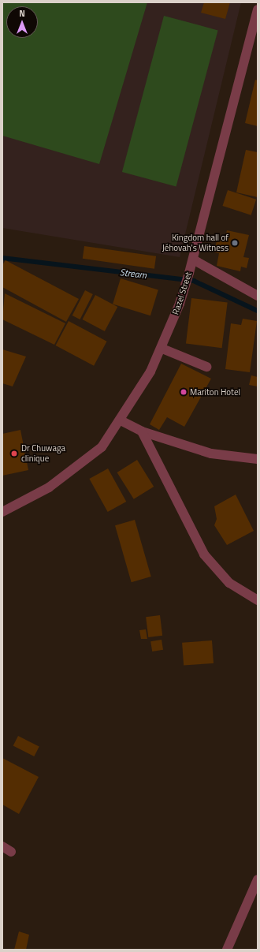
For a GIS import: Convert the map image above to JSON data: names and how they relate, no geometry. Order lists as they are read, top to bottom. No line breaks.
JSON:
{"streets":{"street":["Razel Street"]},"water":["Stream"],"places":["Kingdom hall of Jéhovah's Witness","Mariton Hotel","Dr Chuwaga clinique"],"north":"top"}
